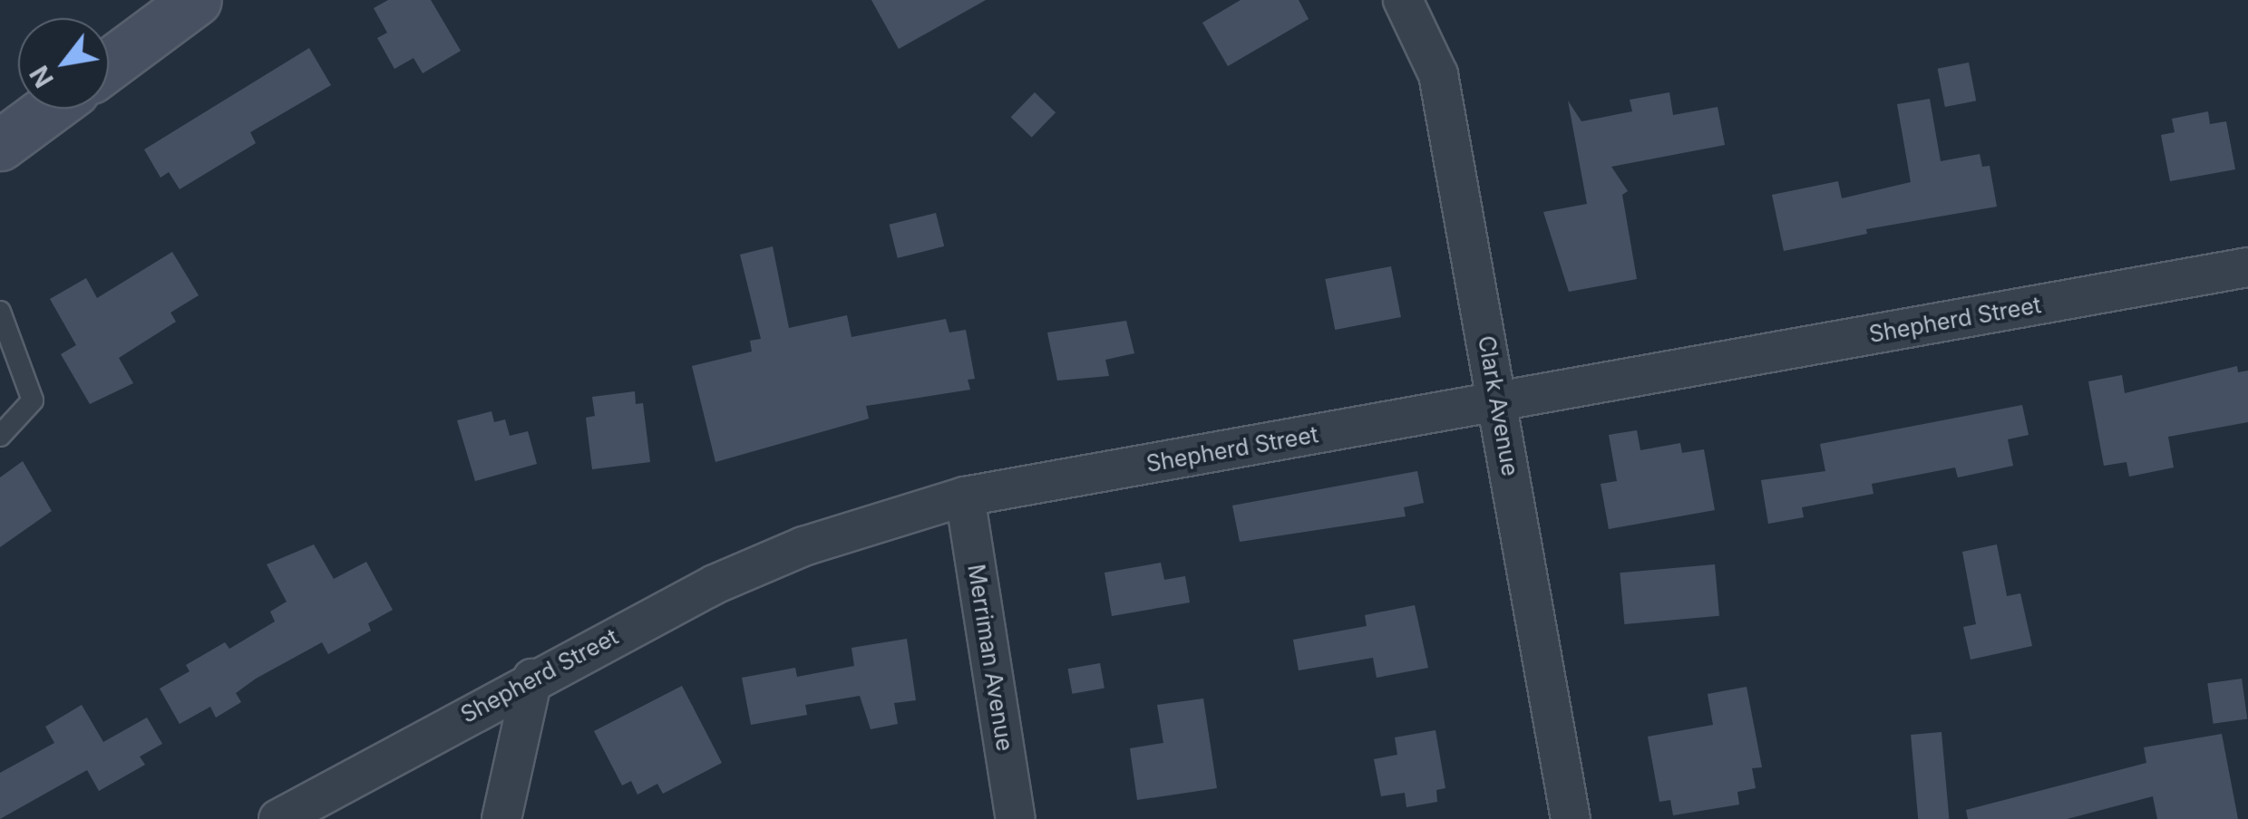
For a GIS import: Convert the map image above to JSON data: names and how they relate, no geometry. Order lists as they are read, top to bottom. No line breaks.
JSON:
{"streets":{"street":["Shepherd Street","Clark Avenue","Merriman Avenue"]},"crossings":[["Shepherd Street","Clark Avenue"],["Shepherd Street","Merriman Avenue"]],"north":"bottom left"}
